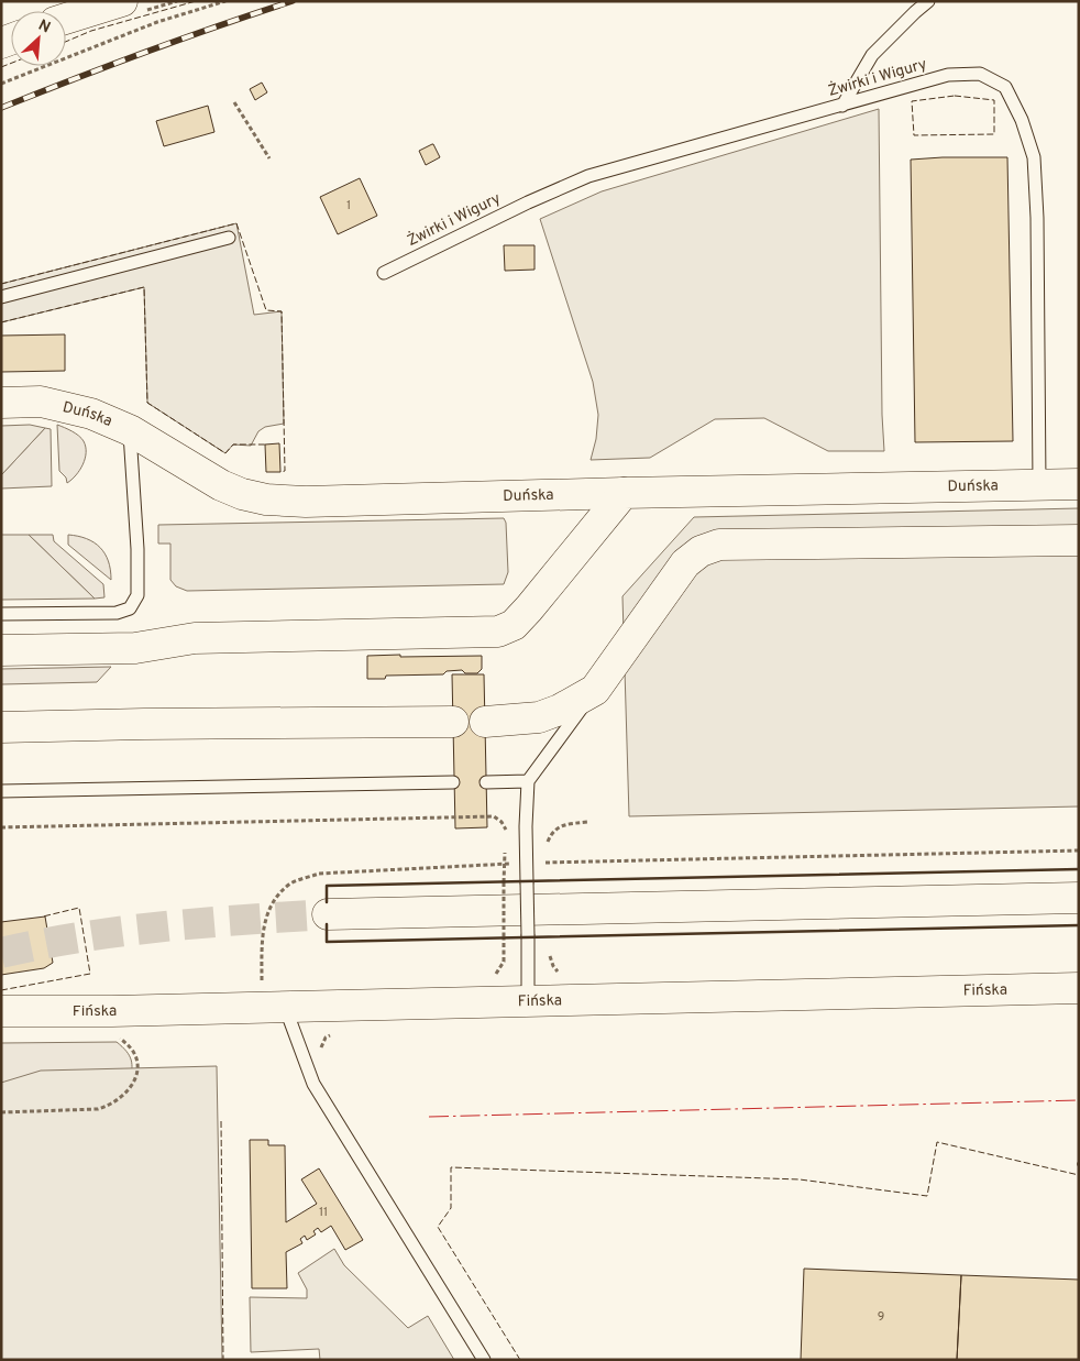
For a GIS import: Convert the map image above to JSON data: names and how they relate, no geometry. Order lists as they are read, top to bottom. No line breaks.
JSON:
{"streets":{"main road":["Duńska","Fińska"],"lane":["Żwirki i Wigury"]},"crossings":[["Żwirki i Wigury","Duńska"]],"house_numbers":["1","11","9"],"north":"top right"}
